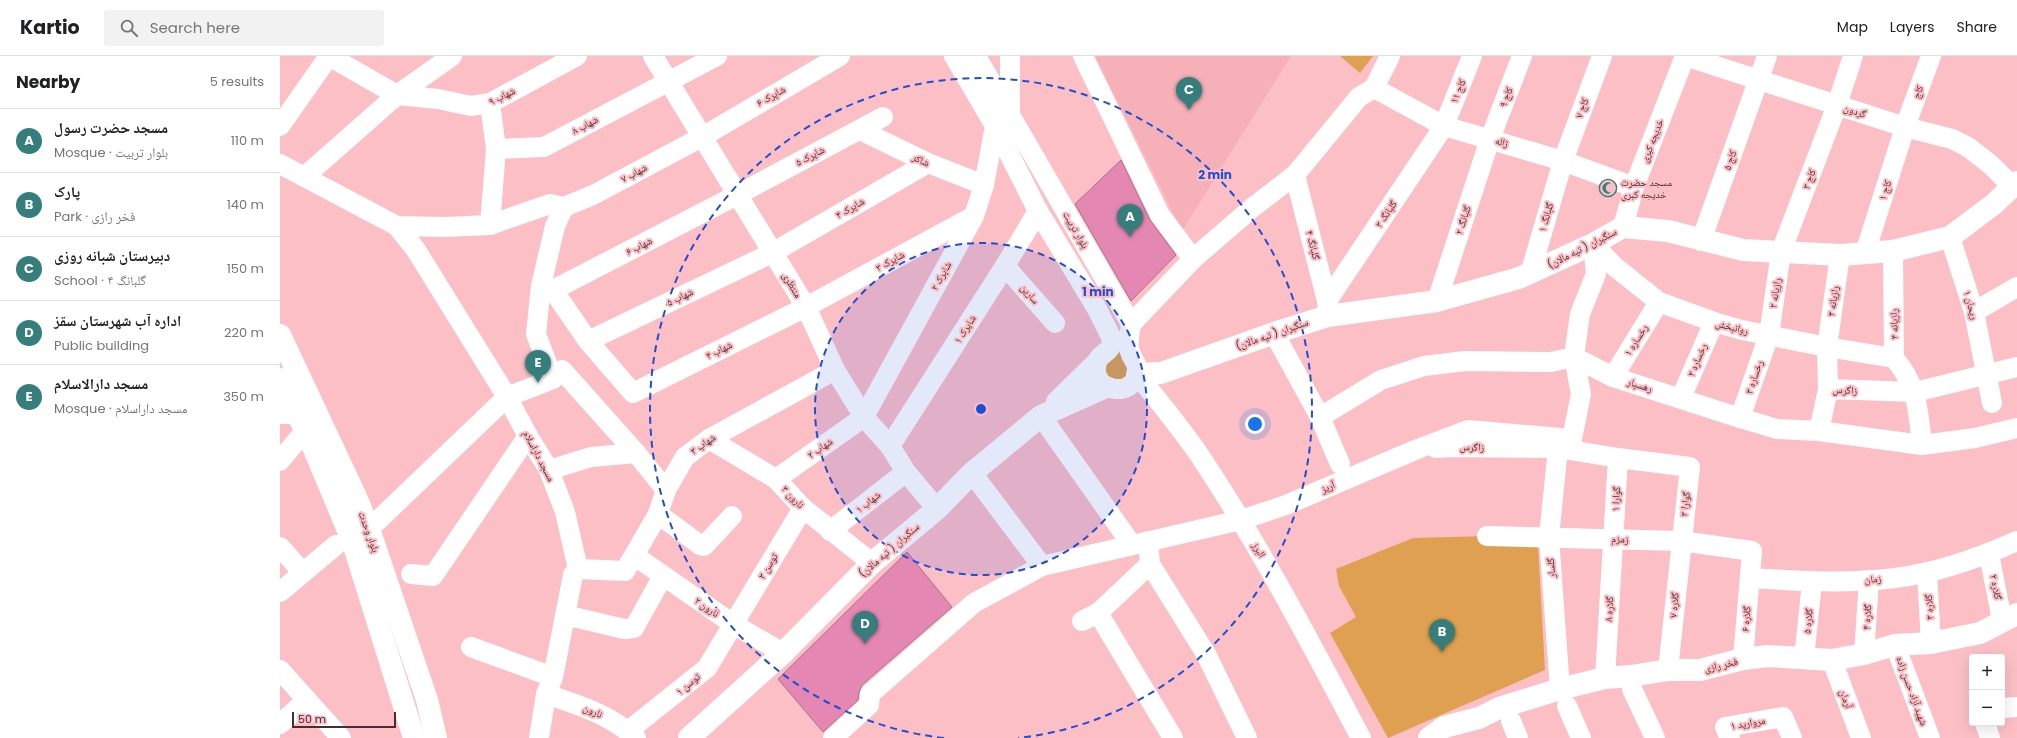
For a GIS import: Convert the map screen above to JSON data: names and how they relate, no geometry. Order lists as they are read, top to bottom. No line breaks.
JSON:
{"streets":{"main road":["سنگبران ( تپه مالان)","بلوار وحدت","فخر رازی"],"street":["کاج ۱۱","کاج","شهاب ۹","شاپرک ۶","کاج ۹","کاج ۷","گردون","شهاب ۸","خدیجه کبری","ژاله","شاپرک ۵","شاکر","کاج ۵","شهاب ۷","کاج ۳","کاج ۱","شاپرک ۴","گلبانگ ۳","گلبانگ ۱","گلبانگ ۲","بلوار تربیت","گلبانگ ۴","شهاب ۶","شاپرک ۳","شاپرک ۲","منتظری","رازیانه ۲","سارین","شهاب ۵","رازیانه ۳","ریحان ۱","رازیانه ۴","روانبخش","شاپرک ۱","رخساره ۱","شهاب ۴","رخساره ۲","رخساره ۳","رهسپار","زاگرس","شهاب ۳","شهاب ۲","مسجد داراسلام","آریز","نارون ۳","گوارا ۱","شهاب ۱","گوارا ۳","زمزم","البرز","توسن ۳","گلسار","زمان","گلاره ۲","گلاره ۷","نارون ۲","گلاره ۳","گلاره ۸","گلاره ۴","گلاره ۶","گلاره ۵","توسن ۱","شهید آزاد حسن زاده","آرمان","نارون","مروارید ۱"]},"crossings":[["کاج ۱۱","ژاله"],["کاج ۱۱","گلبانگ ۳"],["کاج","گردون"],["کاج","کاج ۱"],["شاپرک ۶","شهاب ۷"],["شاپرک ۶","منتظری"],["کاج ۹","ژاله"],["کاج ۹","گلبانگ ۲"],["کاج ۷","ژاله"],["کاج ۷","گلبانگ ۱"],["گردون","خدیجه کبری"],["گردون","کاج ۵"],["گردون","کاج ۳"],["گردون","کاج ۱"],["گردون","سنگبران ( تپه مالان)"],["شهاب ۸","منتظری"],["خدیجه کبری","ژاله"],["خدیجه کبری","سنگبران ( تپه مالان)"],["ژاله","گلبانگ ۳"],["ژاله","گلبانگ ۱"],["ژاله","گلبانگ ۲"],["شاپرک ۵","شاکر"],["شاپرک ۵","شهاب ۶"],["شاپرک ۵","منتظری"],["شاکر","شاپرک ۴"],["شاکر","شاپرک ۲"],["کاج ۵","سنگبران ( تپه مالان)"],["شهاب ۷","منتظری"],["کاج ۳","سنگبران ( تپه مالان)"],["کاج ۳","رازیانه ۲"],["کاج ۱","سنگبران ( تپه مالان)"],["شاپرک ۴","منتظری"],["شاپرک ۴","شهاب ۵"],["گلبانگ ۳","گلبانگ ۴"],["گلبانگ ۳","سنگبران ( تپه مالان)"],["گلبانگ ۱","سنگبران ( تپه مالان)"],["گلبانگ ۲","سنگبران ( تپه مالان)"],["بلوار تربیت","سنگبران ( تپه مالان)"],["بلوار تربیت","شاپرک ۲"],["بلوار تربیت","شاپرک ۱"],["بلوار تربیت","البرز"],["گلبانگ ۴","سنگبران ( تپه مالان)"],["شهاب ۶","منتظری"],["سنگبران ( تپه مالان)","منتظری"],["سنگبران ( تپه مالان)","رازیانه ۲"],["سنگبران ( تپه مالان)","رازیانه ۳"],["سنگبران ( تپه مالان)","ریحان ۱"],["سنگبران ( تپه مالان)","رازیانه ۴"],["سنگبران ( تپه مالان)","روانبخش"],["سنگبران ( تپه مالان)","نارون ۳"],["سنگبران ( تپه مالان)","البرز"],["سنگبران ( تپه مالان)","گلسار"],["سنگبران ( تپه مالان)","نارون ۲"],["شاپرک ۳","شاپرک ۲"],["شاپرک ۳","منتظری"],["شاپرک ۳","شهاب ۴"],["شاپرک ۲","منتظری"],["شاپرک ۲","شهاب ۲"],["منتظری","شهاب ۵"],["منتظری","شاپرک ۱"],["منتظری","شهاب ۴"],["منتظری","شهاب ۳"],["منتظری","شهاب ۲"],["منتظری","شهاب ۱"],["رازیانه ۲","روانبخش"],["رازیانه ۲","رخساره ۳"],["سارین","شاپرک ۱"],["شهاب ۵","شهاب ۴"],["رازیانه ۳","روانبخش"],["رازیانه ۳","زاگرس"],["ریحان ۱","زاگرس"],["رازیانه ۴","روانبخش"],["روانبخش","رخساره ۱"],["روانبخش","رخساره ۲"],["روانبخش","رخساره ۳"],["روانبخش","گلسار"],["رخساره ۱","رهسپار"],["رخساره ۲","رهسپار"],["رخساره ۳","رهسپار"],["رهسپار","گلسار"],["زاگرس","آریز"],["زاگرس","گوارا ۱"],["زاگرس","گوارا ۳"],["زاگرس","گلسار"],["شهاب ۳","نارون ۳"],["شهاب ۳","نارون ۲"],["شهاب ۲","نارون ۳"],["آریز","البرز"],["نارون ۳","شهاب ۱"],["نارون ۳","توسن ۳"],["گوارا ۱","زمزم"],["گوارا ۱","گلاره ۸"],["گوارا ۳","زمزم"],["گوارا ۳","گلاره ۷"],["زمزم","گلسار"],["زمزم","زمان"],["زمزم","گلاره ۷"],["زمزم","گلاره ۸"],["زمزم","گلاره ۶"],["توسن ۳","نارون ۲"],["توسن ۳","توسن ۱"],["گلسار","فخر رازی"],["زمان","گلاره ۲"],["زمان","گلاره ۳"],["زمان","گلاره ۴"],["زمان","گلاره ۶"],["زمان","گلاره ۵"],["گلاره ۲","فخر رازی"],["گلاره ۷","فخر رازی"],["نارون ۲","توسن ۱"],["گلاره ۳","فخر رازی"],["گلاره ۸","فخر رازی"],["گلاره ۴","فخر رازی"],["گلاره ۶","فخر رازی"],["گلاره ۵","فخر رازی"],["فخر رازی","شهید آزاد حسن زاده"],["فخر رازی","آرمان"],["توسن ۱","نارون"]],"places":{"mosque":["مسجد حضرت خدیجه کبری"]},"scale_bar":"50 m","page":{"header":"Kartio","search":"Search here","nav":["Map","Layers","Share"],"heading":["Nearby","5 results"],"pins":["C","A","E","D","B"],"list":[{"mark":"A","name":"مسجد حضرت رسول","note":"Mosque · بلوار تربیت","value":"110 m"},{"mark":"B","name":"پارک","note":"Park · فخر رازی","value":"140 m"},{"mark":"C","name":"دبیرستان شبانه روزی","note":"School · گلبانگ ۴","value":"150 m"},{"mark":"D","name":"اداره آب شهرستان سقز","note":"Public building","value":"220 m"},{"mark":"E","name":"مسجد دارالاسلام","note":"Mosque · مسجد داراسلام","value":"350 m"}],"map_buttons":["+","−"],"scale":"50 m"},"rings":["2 min","1 min"]}
